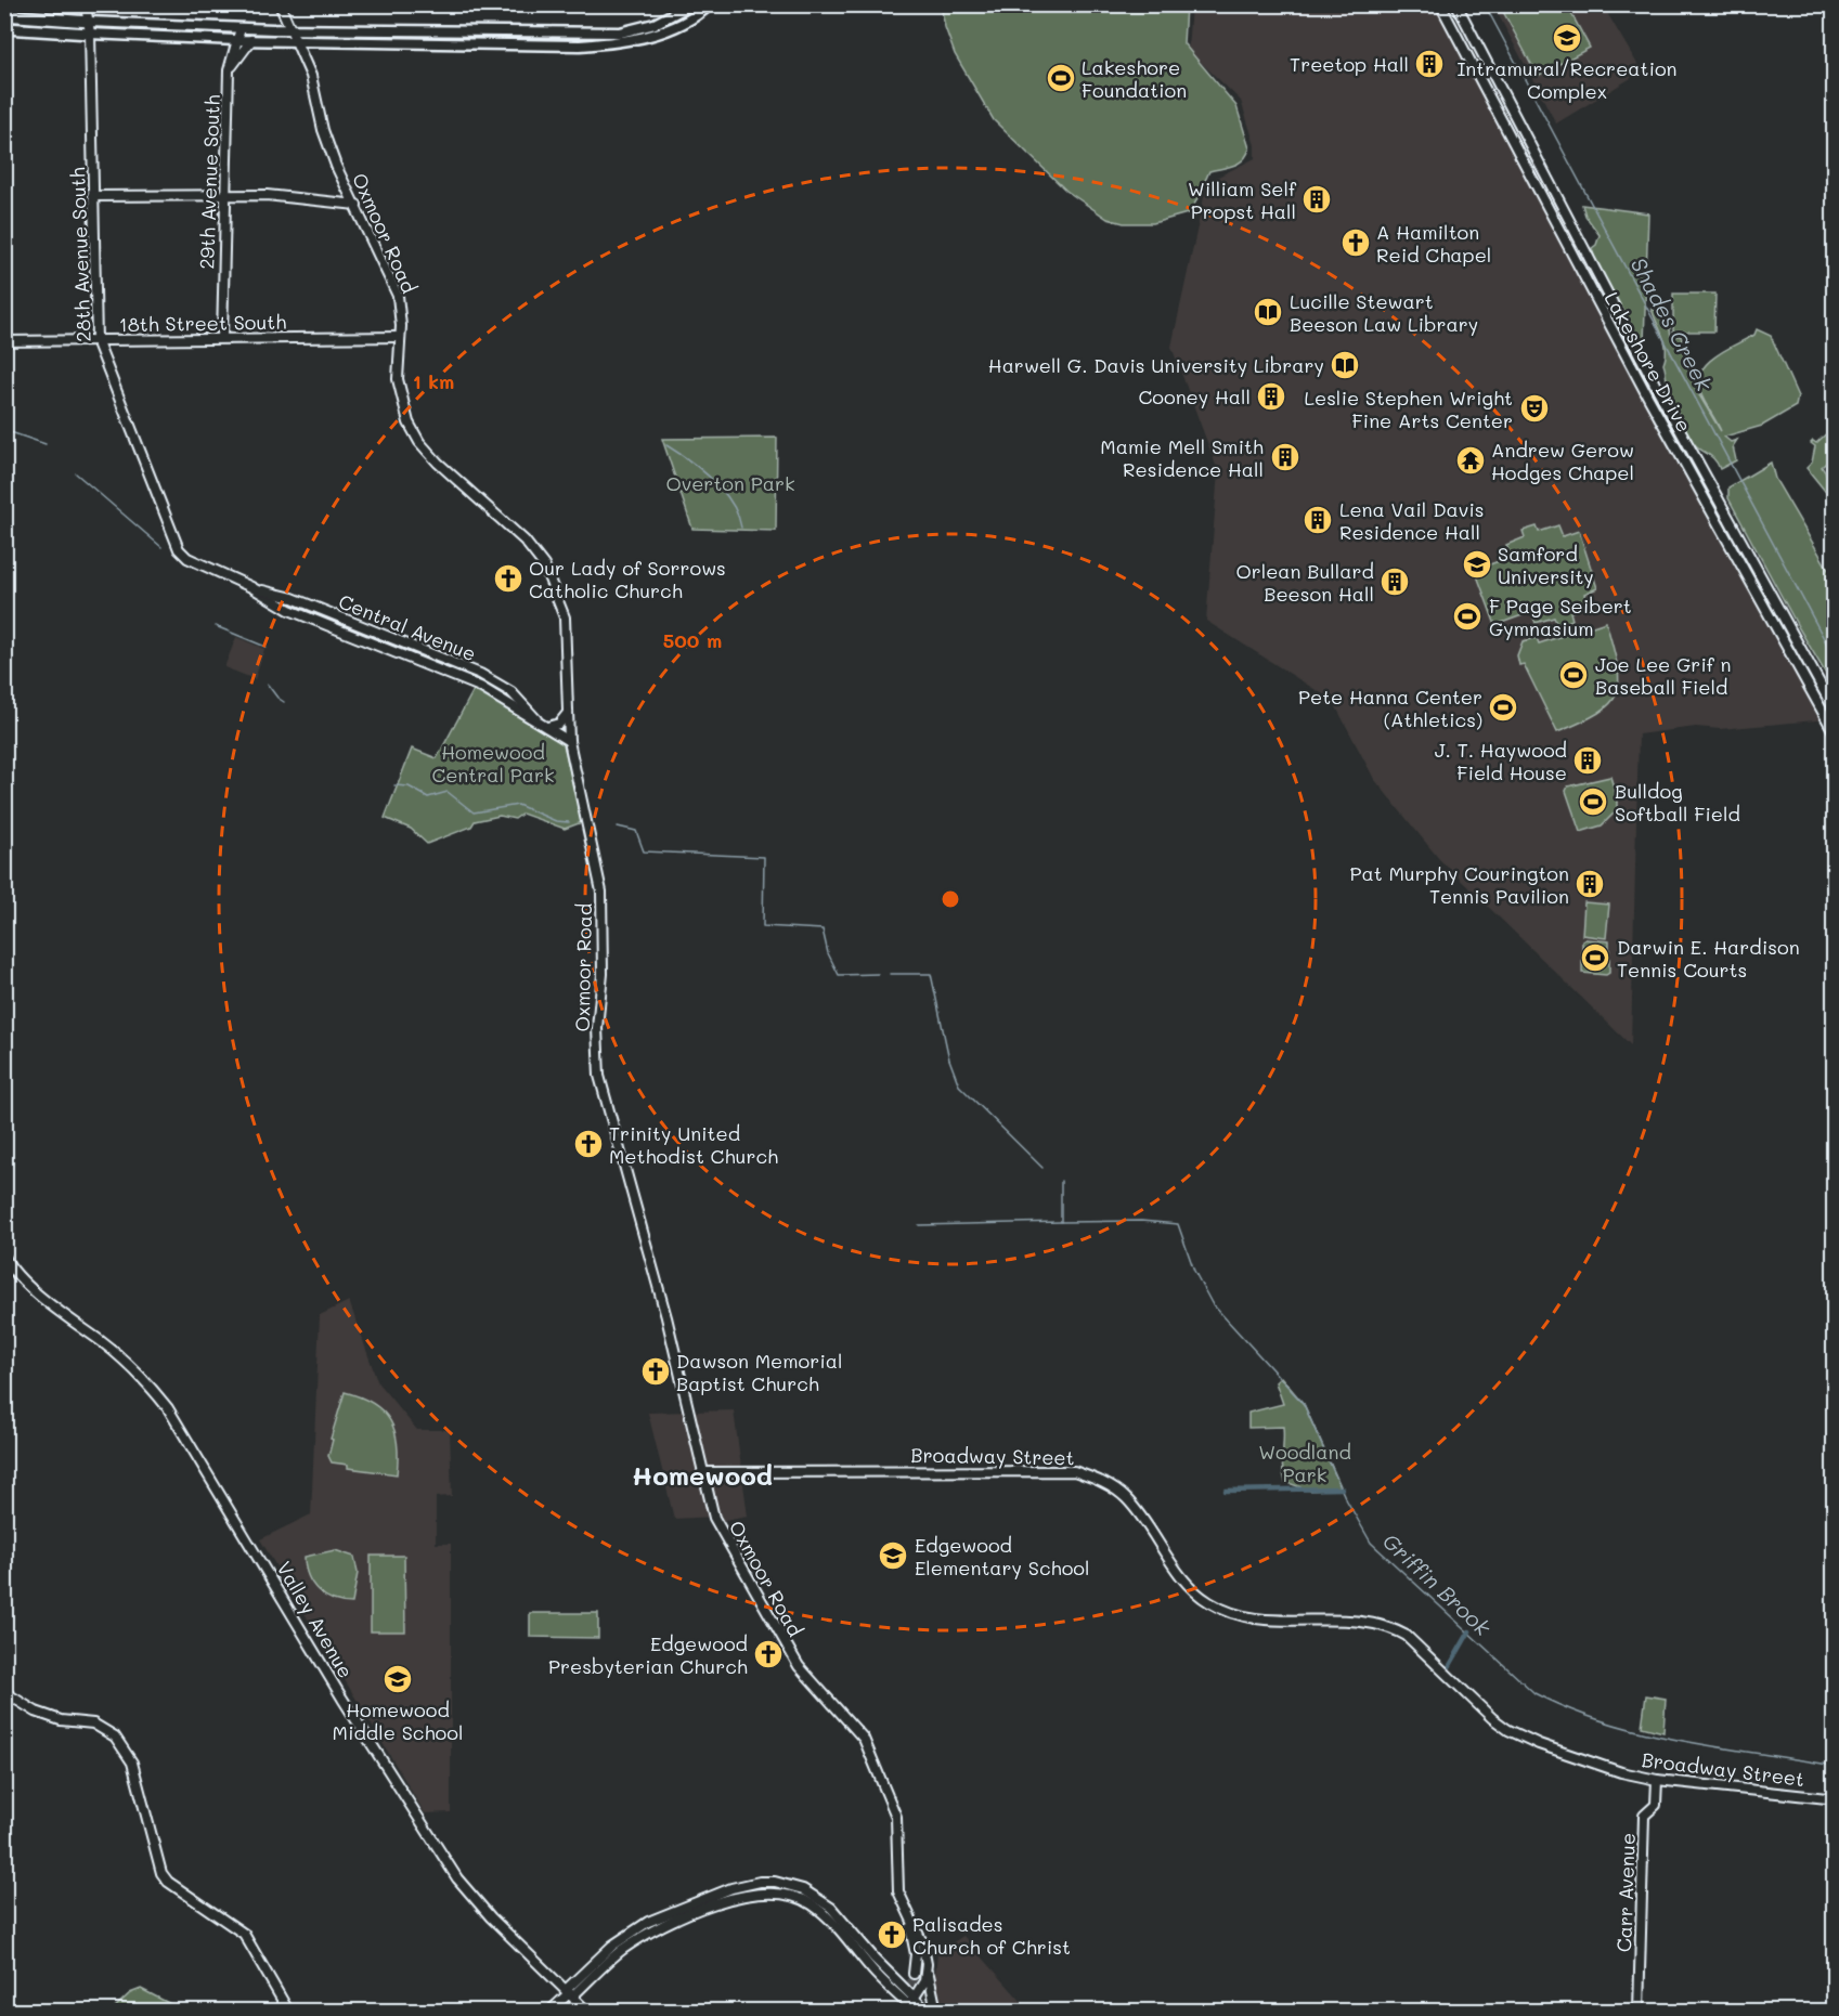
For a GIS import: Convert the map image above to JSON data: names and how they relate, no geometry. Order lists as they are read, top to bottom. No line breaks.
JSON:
{"streets":{"main road":["29th Avenue South","Oxmoor Road","28th Avenue South","18th Street South","Lakeshore Drive","Central Avenue","Broadway Street","Valley Avenue","Carr Avenue"]},"crossings":[["29th Avenue South","18th Street South"],["Oxmoor Road","18th Street South"],["Oxmoor Road","Central Avenue"],["Oxmoor Road","Broadway Street"],["28th Avenue South","18th Street South"],["28th Avenue South","Central Avenue"],["Broadway Street","Carr Avenue"]],"districts":["Homewood"],"water":["Shades Creek","Griffin Brook"],"parks":["Overton Park","Homewood Central Park","Woodland Park"],"places":{"school or university":["Intramural/Recreation Complex","Samford University","Edgewood Elementary School","Homewood Middle School"],"building":["Treetop Hall","William Self Propst Hall","Cooney Hall","Mamie Mell Smith Residence Hall","Lena Vail Davis Residence Hall","Orlean Bullard Beeson Hall","J. T. Haywood Field House","Pat Murphy Courington Tennis Pavilion"],"sports":["Lakeshore Foundation","F Page Seibert Gymnasium","Joe Lee Grif n Baseball Field","Pete Hanna Center (Athletics)","Bulldog Softball Field","Darwin E. Hardison Tennis Courts"],"church":["A Hamilton Reid Chapel","Our Lady of Sorrows Catholic Church","Trinity United Methodist Church","Dawson Memorial Baptist Church","Edgewood Presbyterian Church","Palisades Church of Christ"],"library":["Lucille Stewart Beeson Law Library","Harwell G. Davis University Library"],"theatre":["Leslie Stephen Wright Fine Arts Center"],"temple":["Andrew Gerow Hodges Chapel"]},"rings":["1 km","500 m"]}
